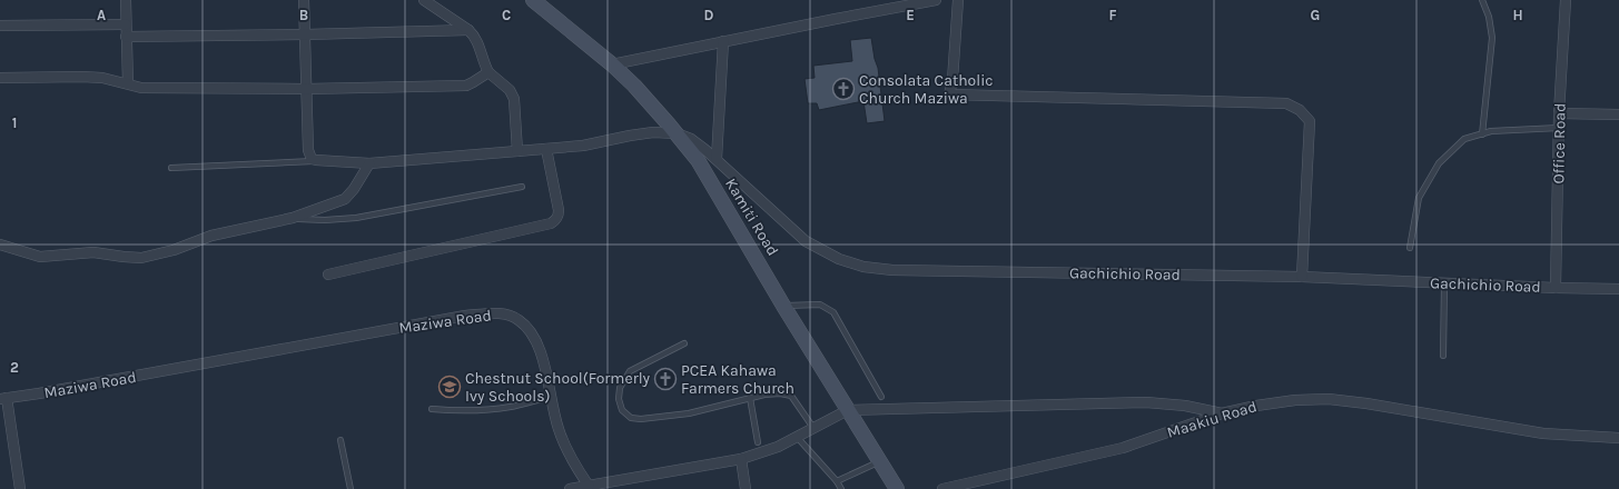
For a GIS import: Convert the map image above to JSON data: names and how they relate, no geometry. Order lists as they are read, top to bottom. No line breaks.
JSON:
{"streets":{"main road":["Kamiti Road"],"street":["Office Road","Gachichio Road","Maziwa Road","Maakiu Road"]},"crossings":[["Office Road","Gachichio Road"],["Kamiti Road","Gachichio Road"]],"places":{"church":["Consolata Catholic Church Maziwa","PCEA Kahawa Farmers Church"],"school or university":["Chestnut School(Formerly Ivy Schools)"]},"grid":{"columns":["A","B","C","D","E","F","G","H"],"rows":["1","2"]}}
